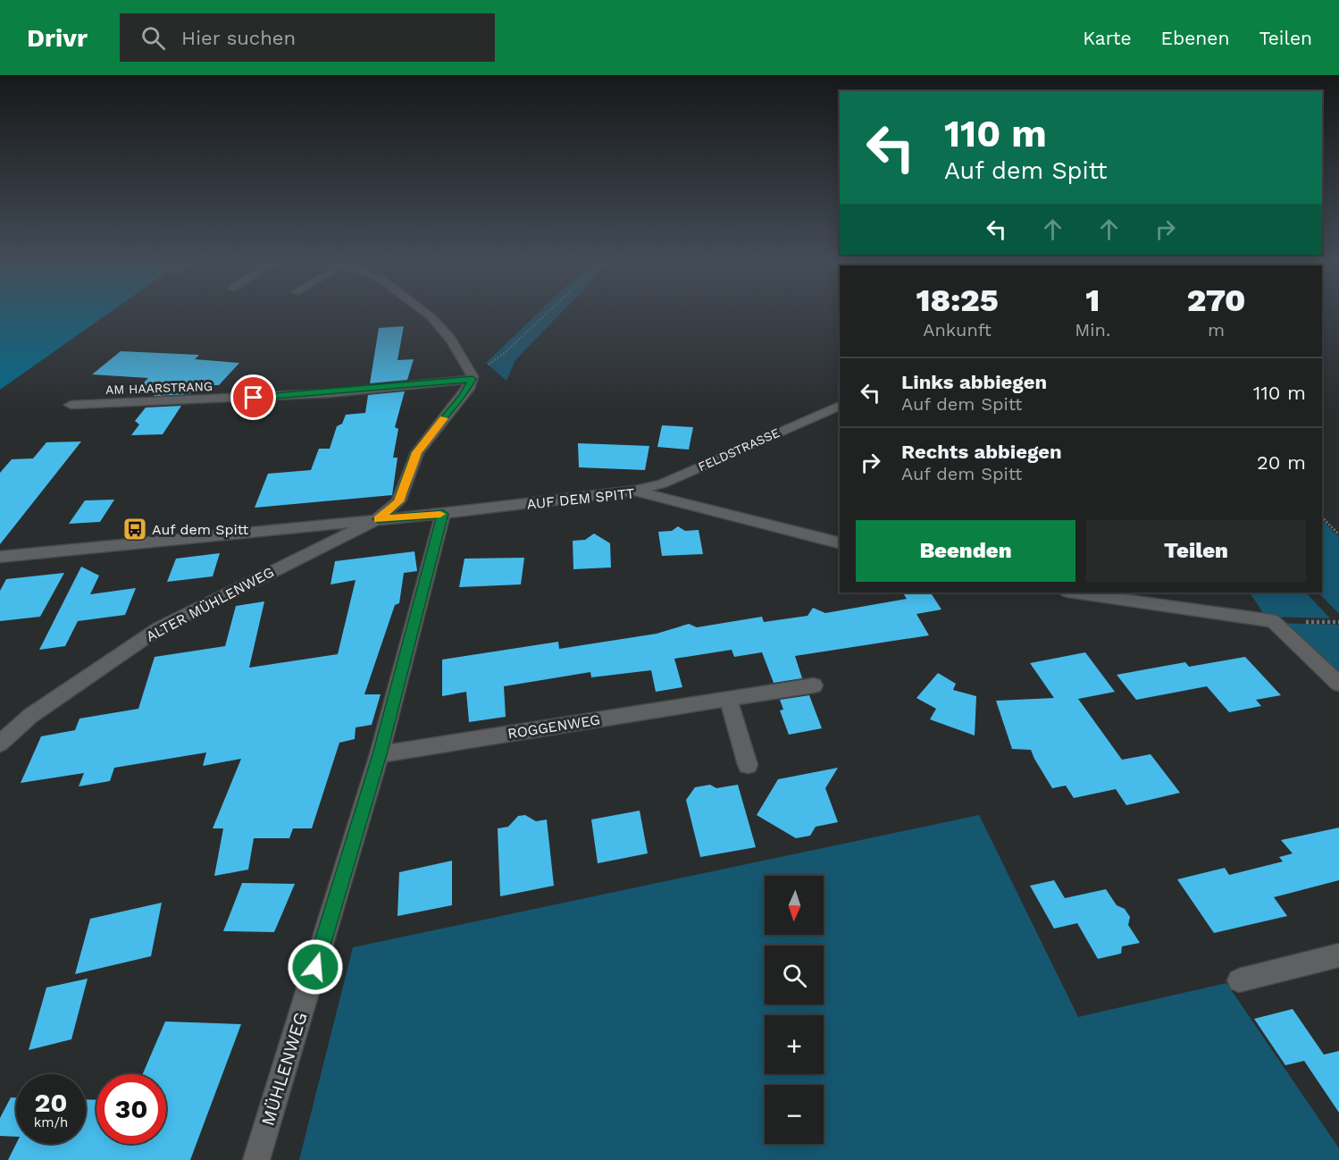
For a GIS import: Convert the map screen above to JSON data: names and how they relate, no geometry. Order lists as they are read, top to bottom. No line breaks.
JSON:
{"streets":{"street":["AM HAARSTRANG","FELDSTRASSE","AUF DEM SPITT","ALTER MÜHLENWEG","ROGGENWEG","MÜHLENWEG"]},"crossings":[["FELDSTRASSE","AUF DEM SPITT"],["AUF DEM SPITT","ALTER MÜHLENWEG"],["AUF DEM SPITT","MÜHLENWEG"],["ROGGENWEG","MÜHLENWEG"]],"places":{"bus stop":["Auf dem Spitt"]},"north":"bottom","page":{"header":"Drivr","search":"Hier suchen","nav":["Karte","Ebenen","Teilen"],"turn":["110 m","Auf dem Spitt"],"eta":["18:25","Ankunft","1","Min.","270","m"],"list":[{"name":"Links abbiegen","note":"Auf dem Spitt","value":"110 m"},{"name":"Rechts abbiegen","note":"Auf dem Spitt","value":"20 m"}],"buttons":["Beenden","Teilen"],"map_buttons":["+","−"],"speed":"20 km/h","limit":"30"}}
